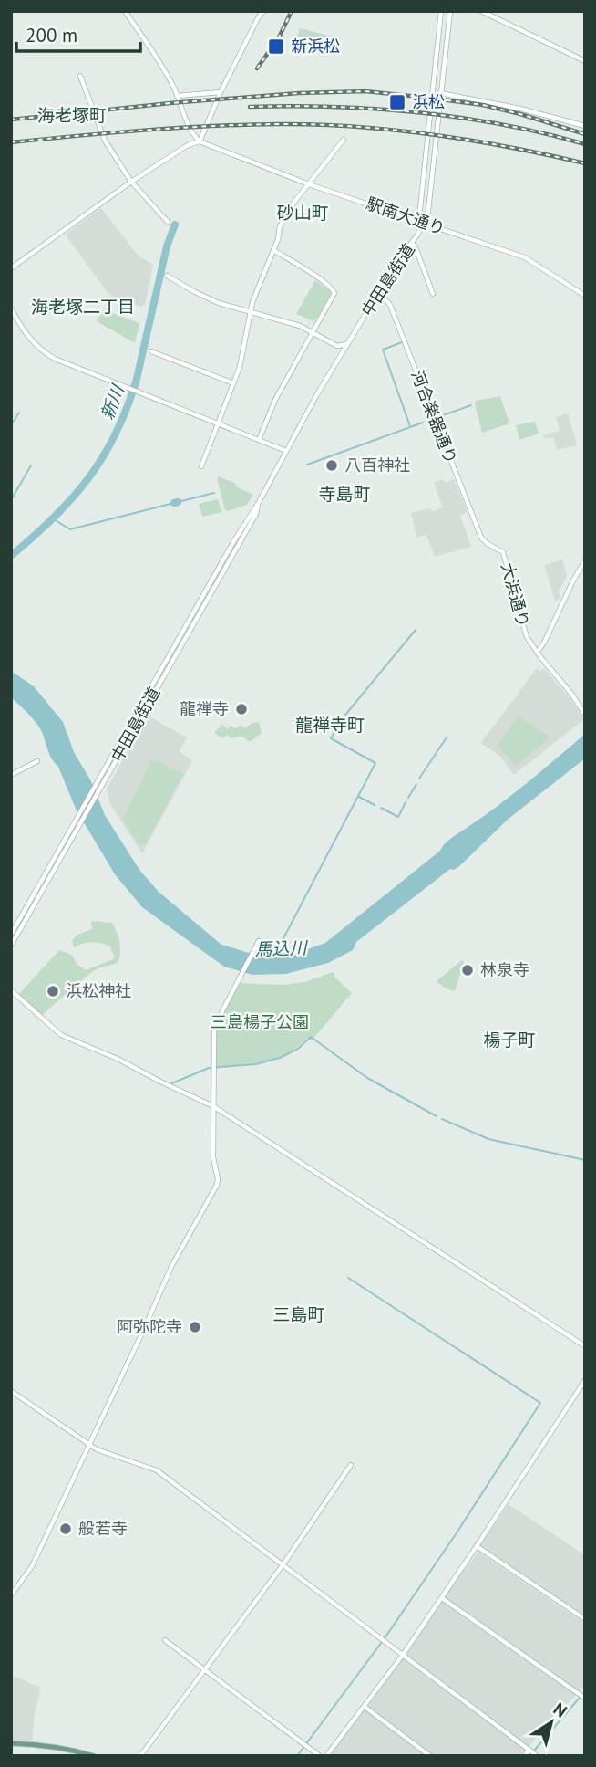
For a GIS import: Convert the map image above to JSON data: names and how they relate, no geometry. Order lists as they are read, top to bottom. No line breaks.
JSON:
{"streets":{"street":["駅南大通り","中田島街道","河合楽器通り","大浜通り"]},"crossings":[["駅南大通り","中田島街道"],["中田島街道","河合楽器通り"],["河合楽器通り","大浜通り"]],"districts":["海老塚町","砂山町","海老塚二丁目","寺島町","龍禅寺町","楊子町","三島町"],"water":["新川","馬込川"],"parks":["三島楊子公園"],"places":{"transit":["新浜松","浜松"],"other":["八百神社","龍禅寺","林泉寺","浜松神社","阿弥陀寺","般若寺"]},"scale_bar":"200 m","north":"top right"}
